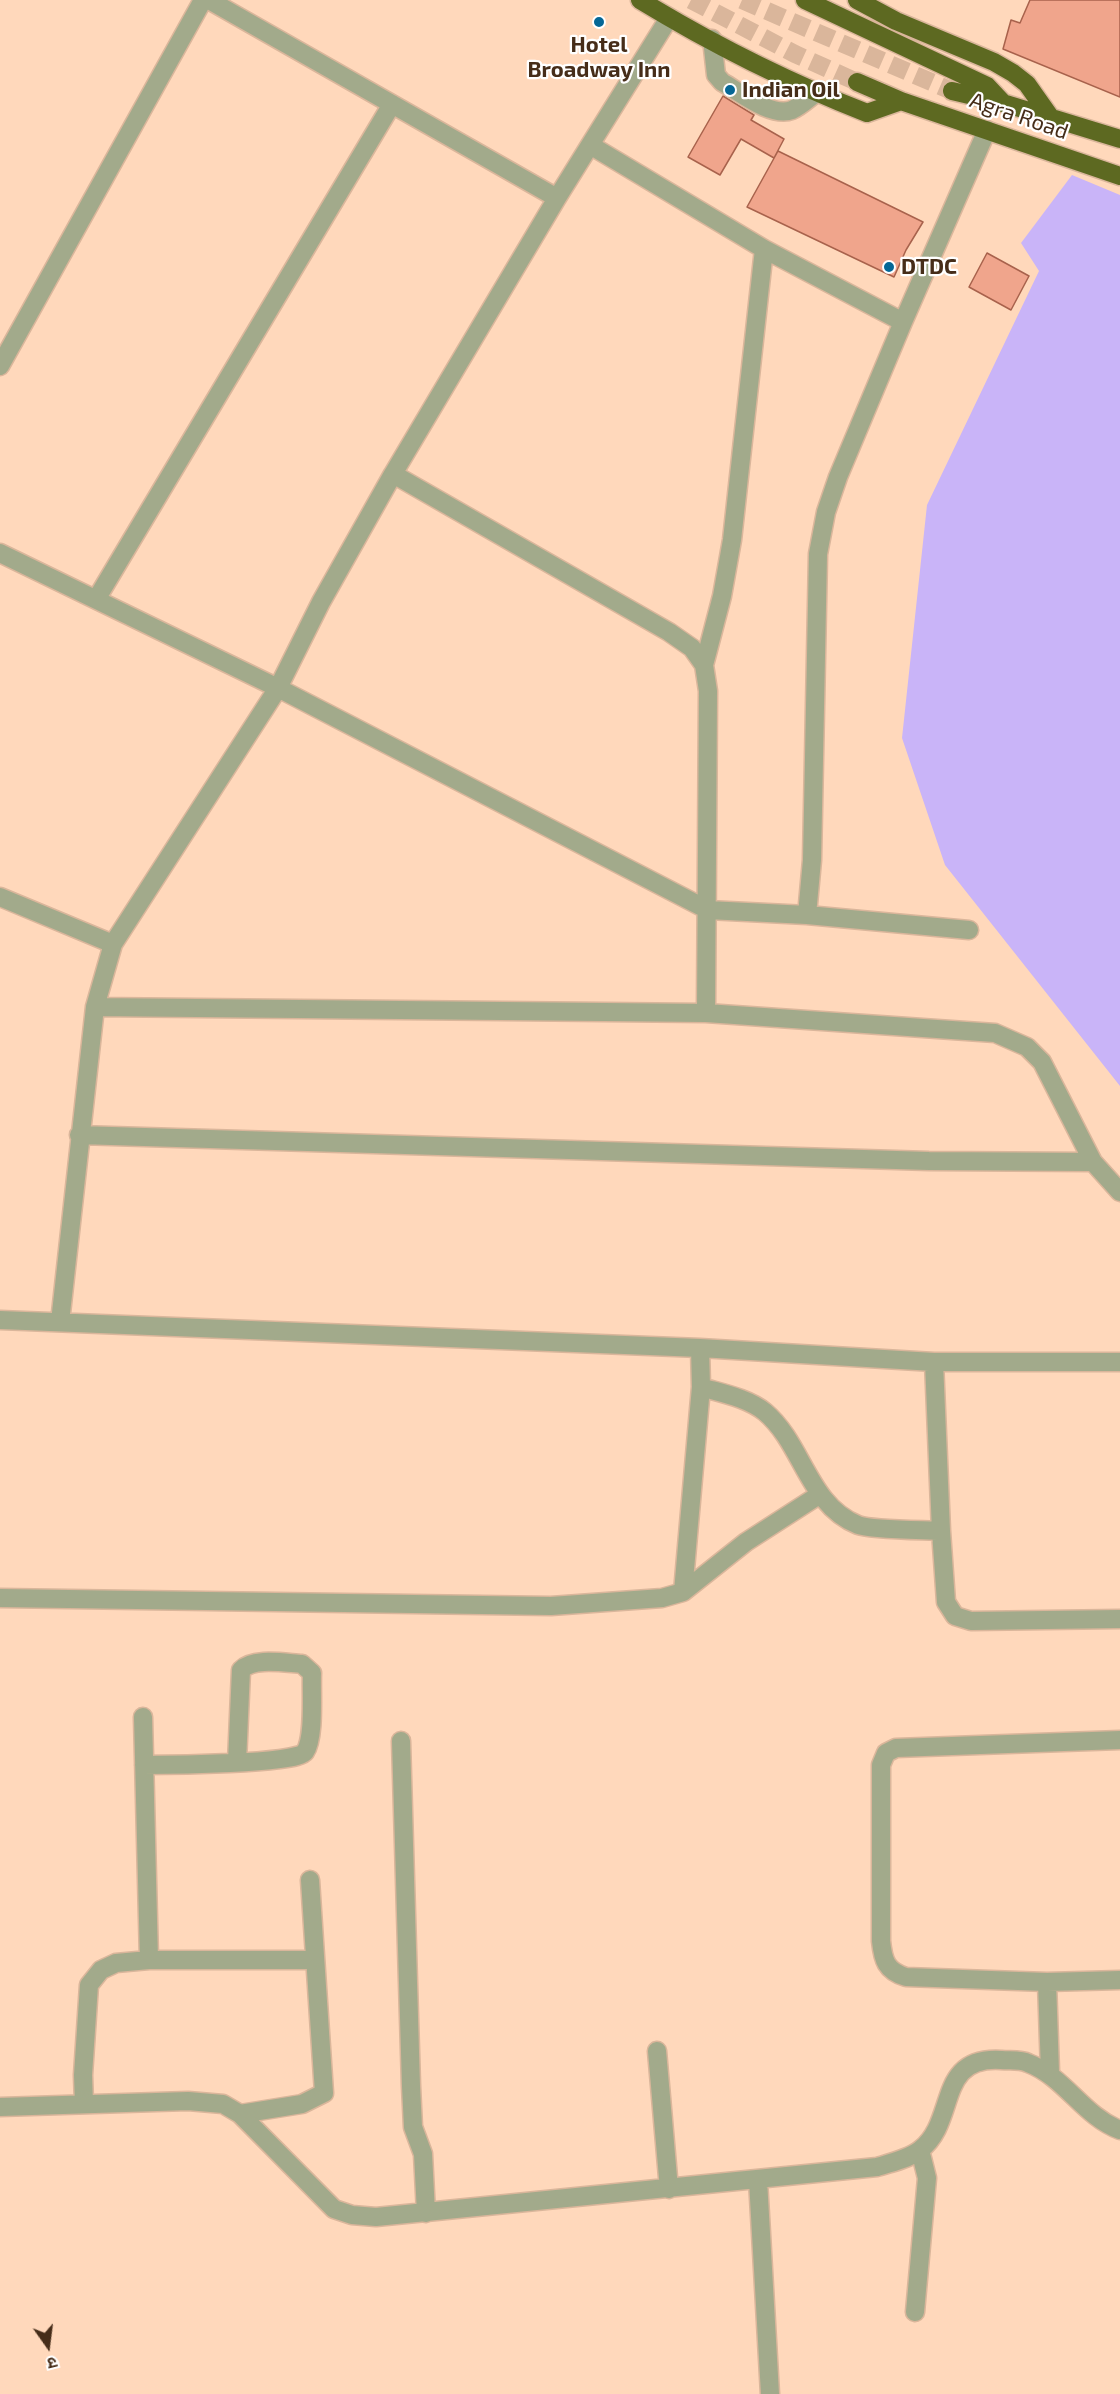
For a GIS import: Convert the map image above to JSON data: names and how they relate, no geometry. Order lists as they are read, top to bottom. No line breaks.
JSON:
{"streets":{"highway":["Agra Road"]},"places":["Hotel Broadway Inn","Indian Oil","DTDC"],"north":"bottom"}
